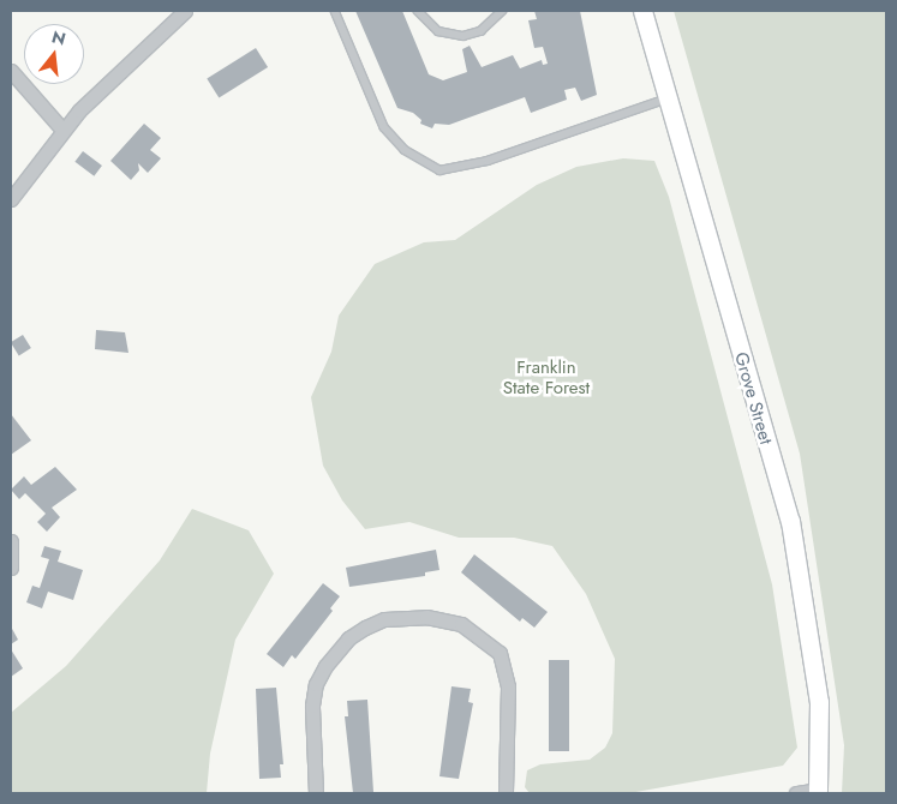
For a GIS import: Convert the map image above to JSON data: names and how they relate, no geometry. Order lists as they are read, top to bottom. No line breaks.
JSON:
{"streets":{"main road":["Grove Street"]},"parks":["Franklin State Forest"],"north":"top"}
